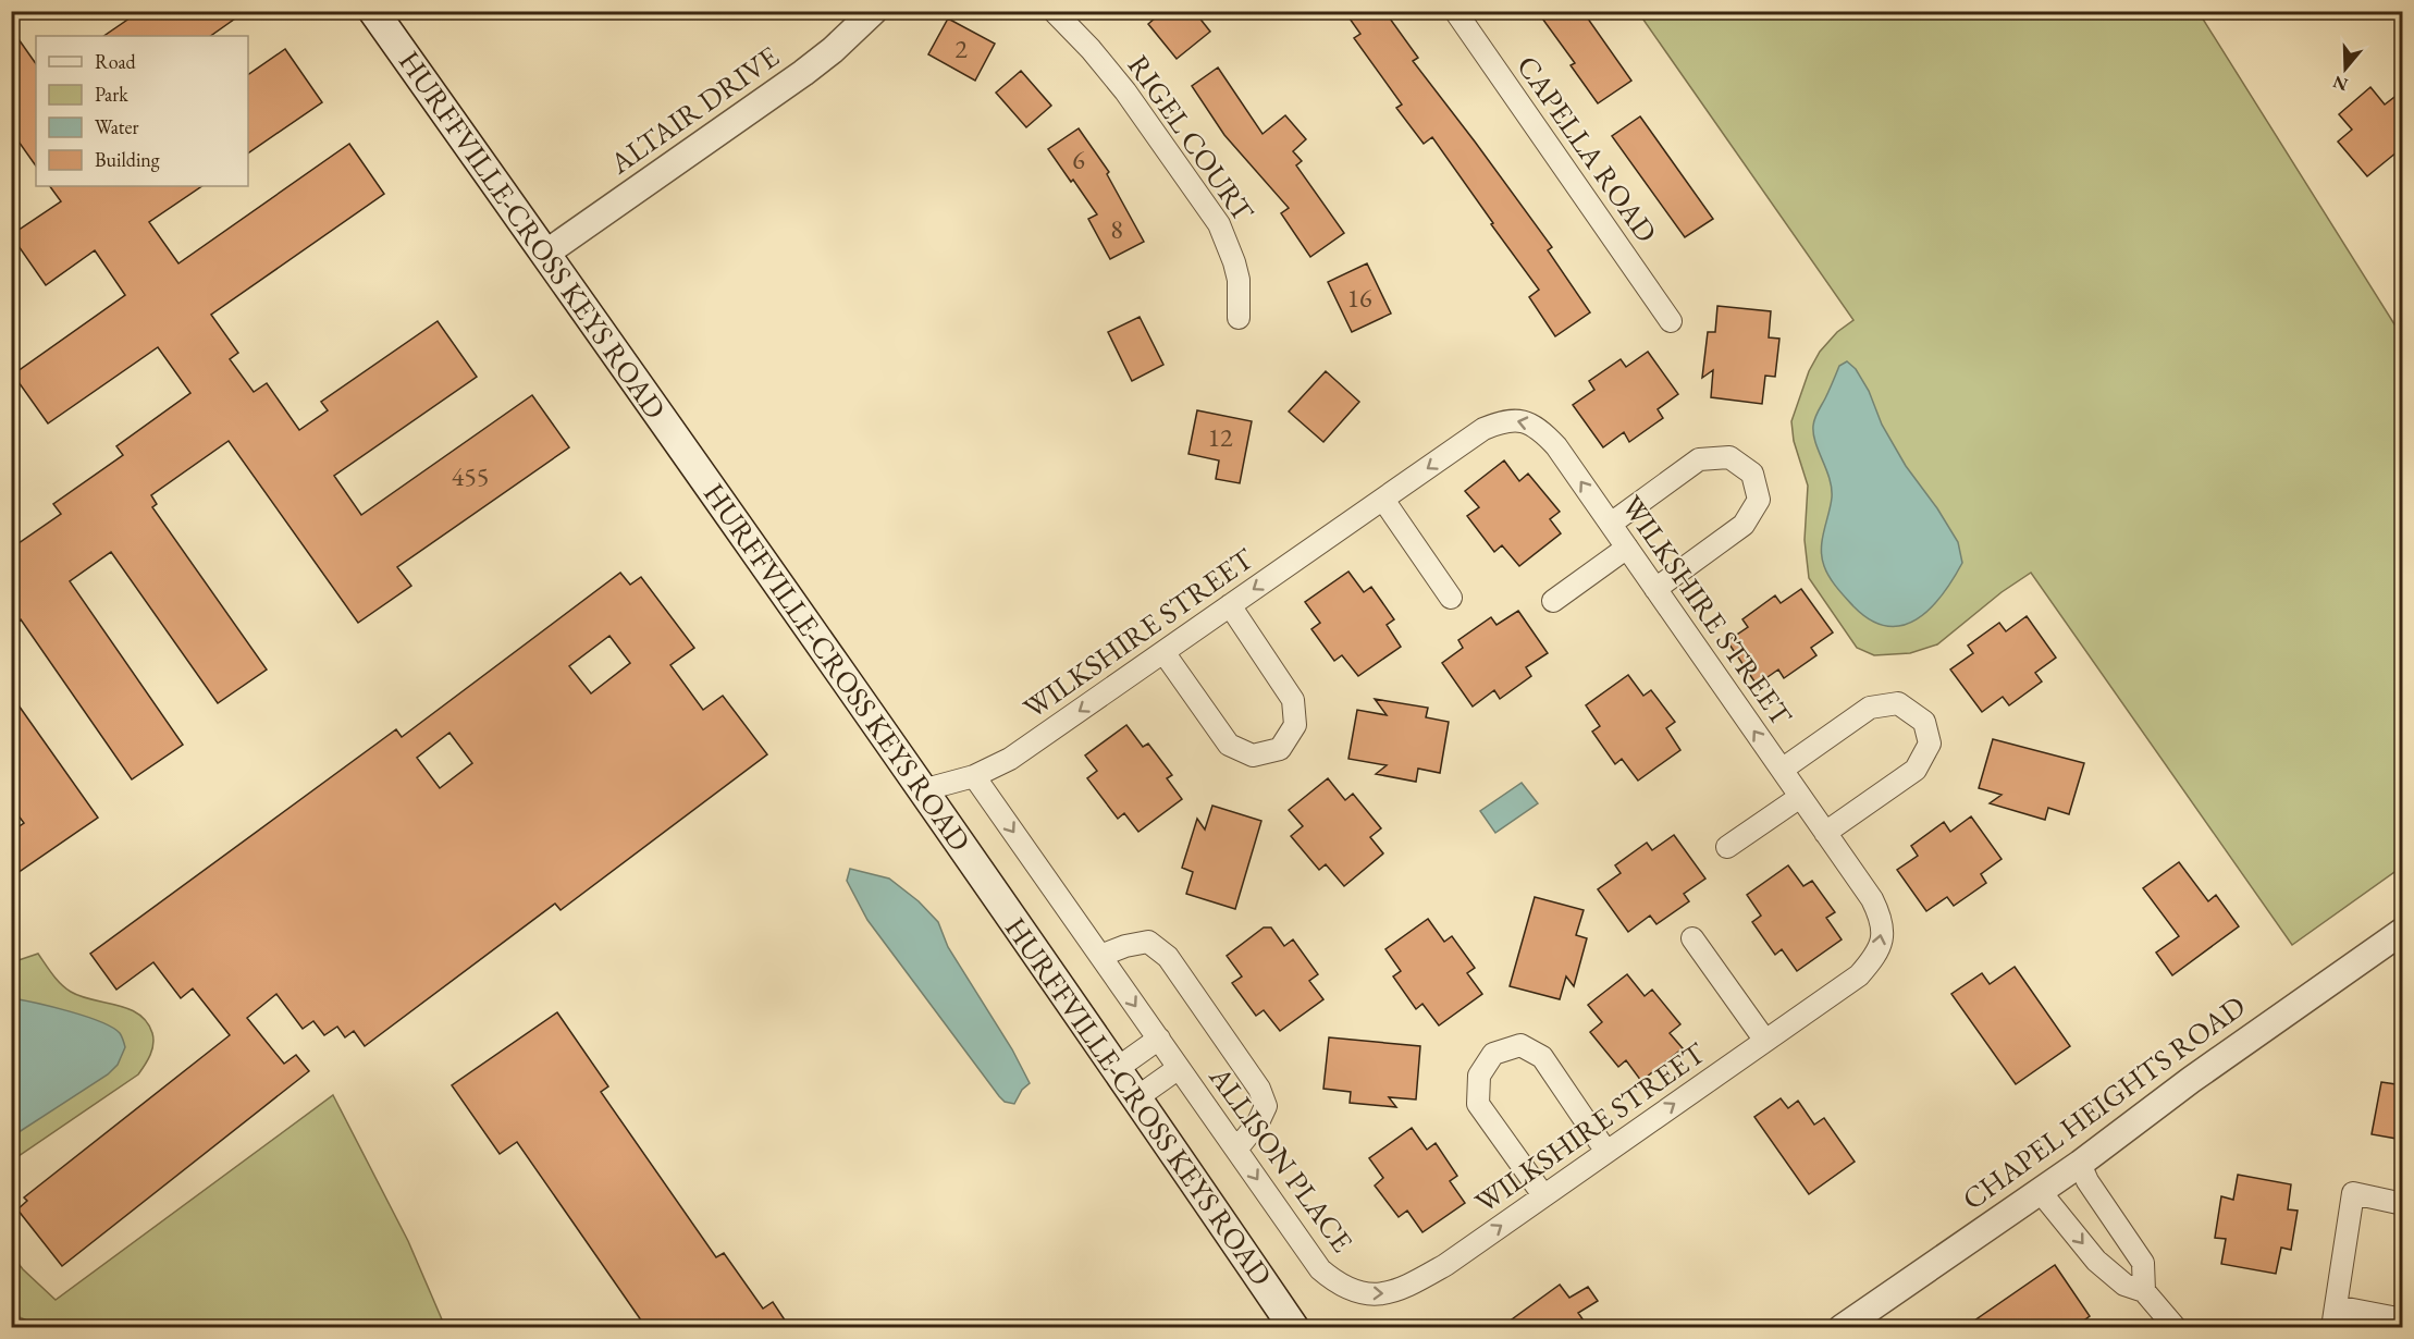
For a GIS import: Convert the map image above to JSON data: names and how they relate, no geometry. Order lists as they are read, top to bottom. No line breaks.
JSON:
{"streets":{"main road":["HURFFVILLE-CROSS KEYS ROAD"],"street":["ALTAIR DRIVE","RIGEL COURT","CAPELLA ROAD","WILKSHIRE STREET","CHAPEL HEIGHTS ROAD","ALLISON PLACE"]},"crossings":[["ALTAIR DRIVE","HURFFVILLE-CROSS KEYS ROAD"],["HURFFVILLE-CROSS KEYS ROAD","WILKSHIRE STREET"],["HURFFVILLE-CROSS KEYS ROAD","ALLISON PLACE"],["WILKSHIRE STREET","ALLISON PLACE"]],"one_way":["ALLISON PLACE"],"house_numbers":["2","6","8","16","12","455"],"legend":["Road","Park","Water","Building"],"north":"bottom"}
